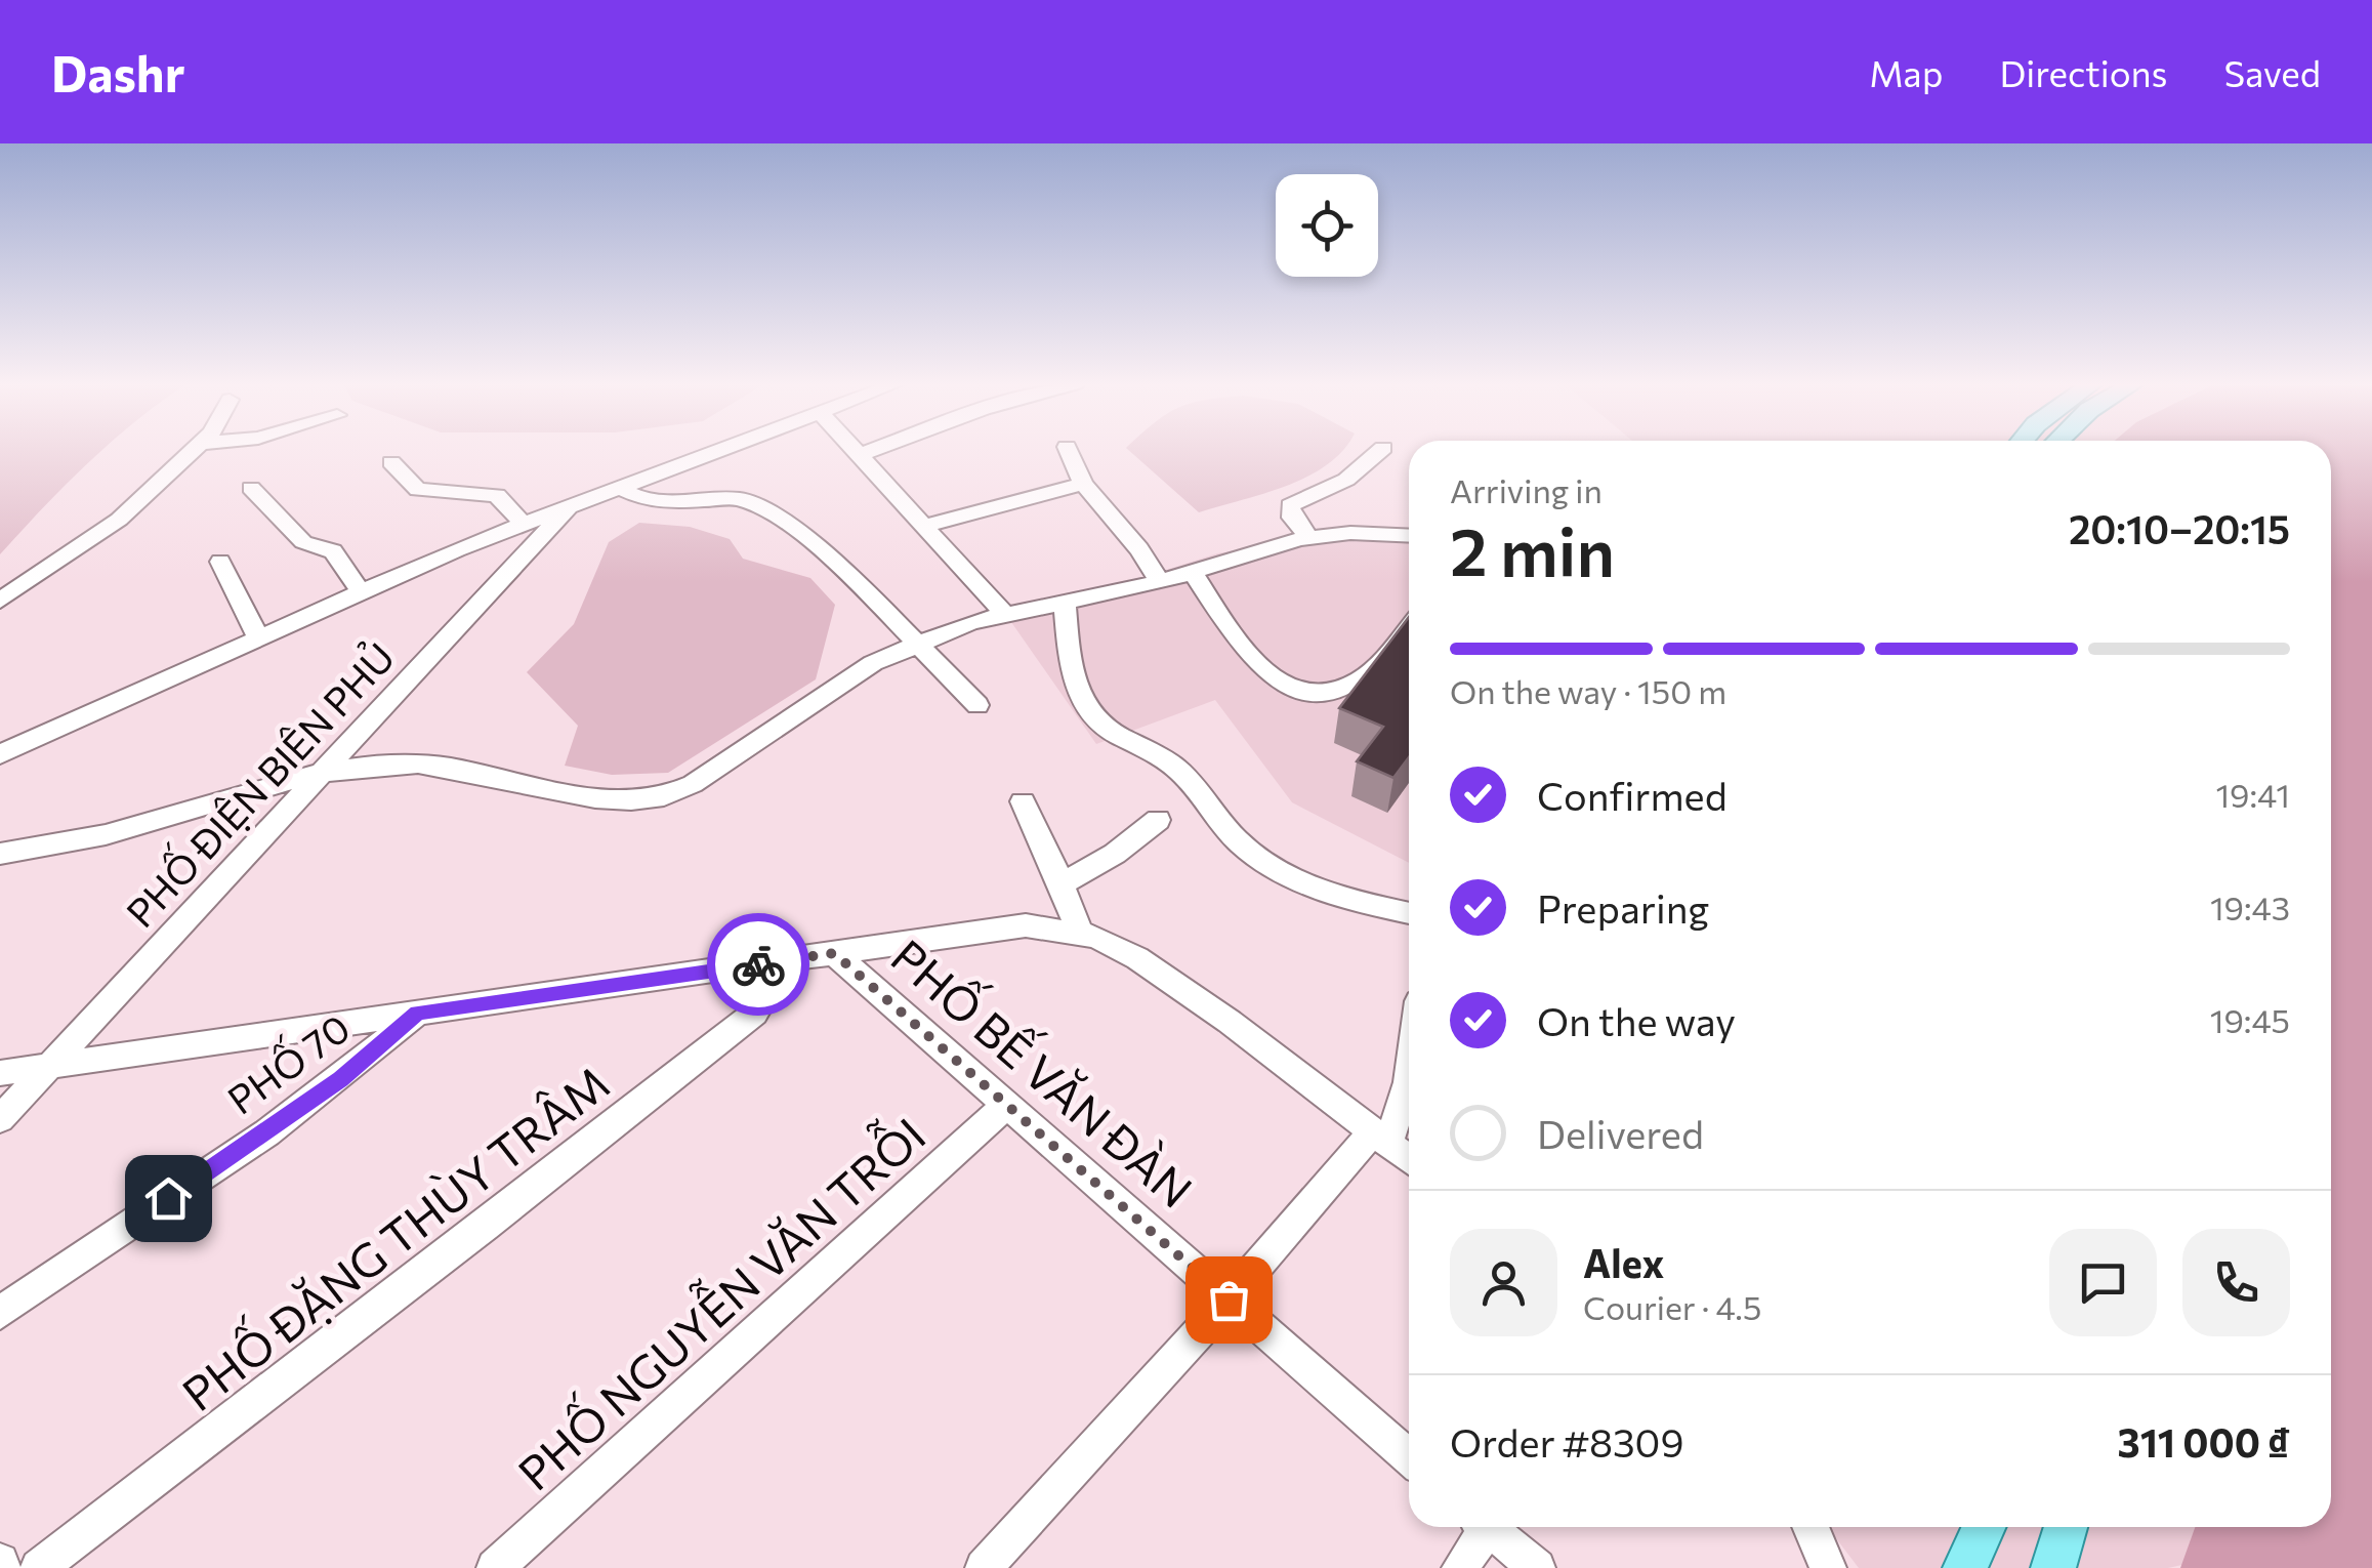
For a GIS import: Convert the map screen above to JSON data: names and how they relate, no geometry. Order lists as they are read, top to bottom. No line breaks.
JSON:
{"streets":{"street":["PHỐ ĐIỆN BIÊN PHỦ","PHỐ 70","PHỐ BẾ VĂN ĐÀN","PHỐ ĐẶNG THÙY TRÂM","PHỐ NGUYỄN VĂN TRỖI"]},"crossings":[["PHỐ BẾ VĂN ĐÀN","PHỐ NGUYỄN VĂN TRỖI"]],"page":{"header":"Dashr","nav":["Map","Directions","Saved"],"heading":["2 min","Arriving in","20:10–20:15"],"panel":["Alex","Courier · 4.5","Order #8309","311 000 ₫"],"bar":"On the way · 150 m","list":[["Confirmed","19:41"],["Preparing","19:43"],["On the way","19:45"],"Delivered"]}}
